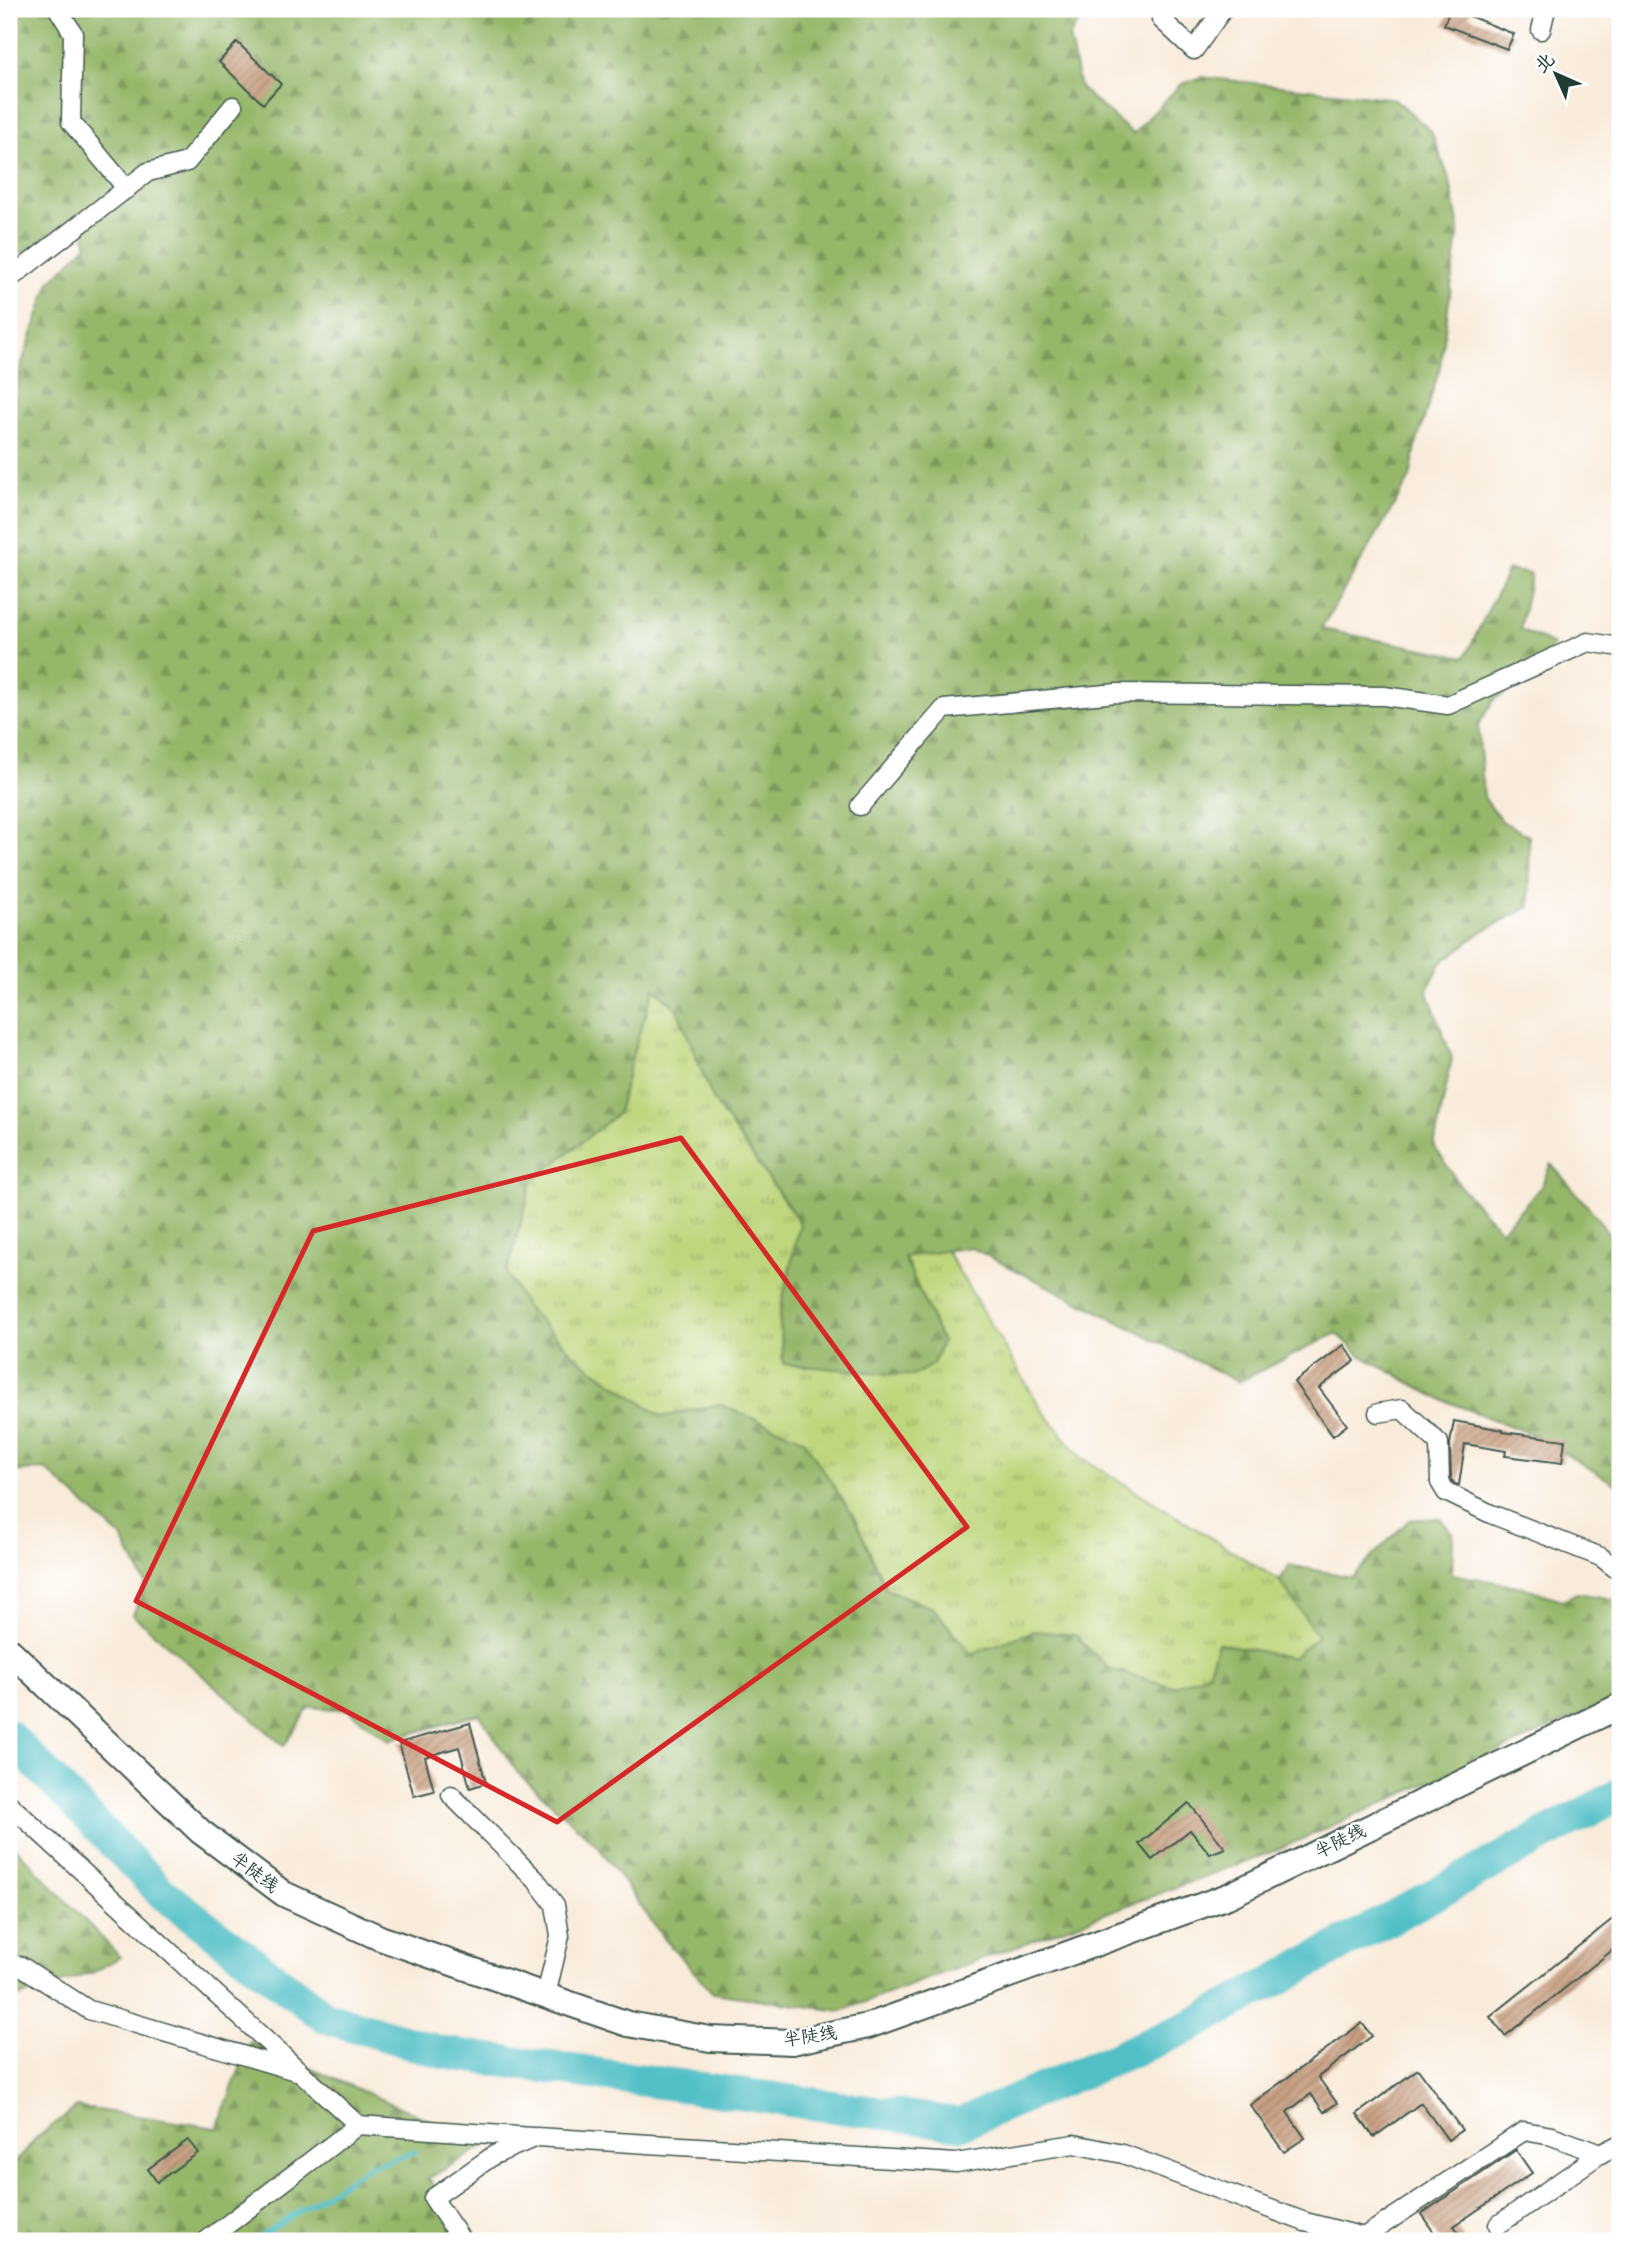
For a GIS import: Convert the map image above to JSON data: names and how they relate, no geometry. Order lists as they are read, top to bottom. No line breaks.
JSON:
{"streets":{"street":["半陡线"]},"north":"top left"}
